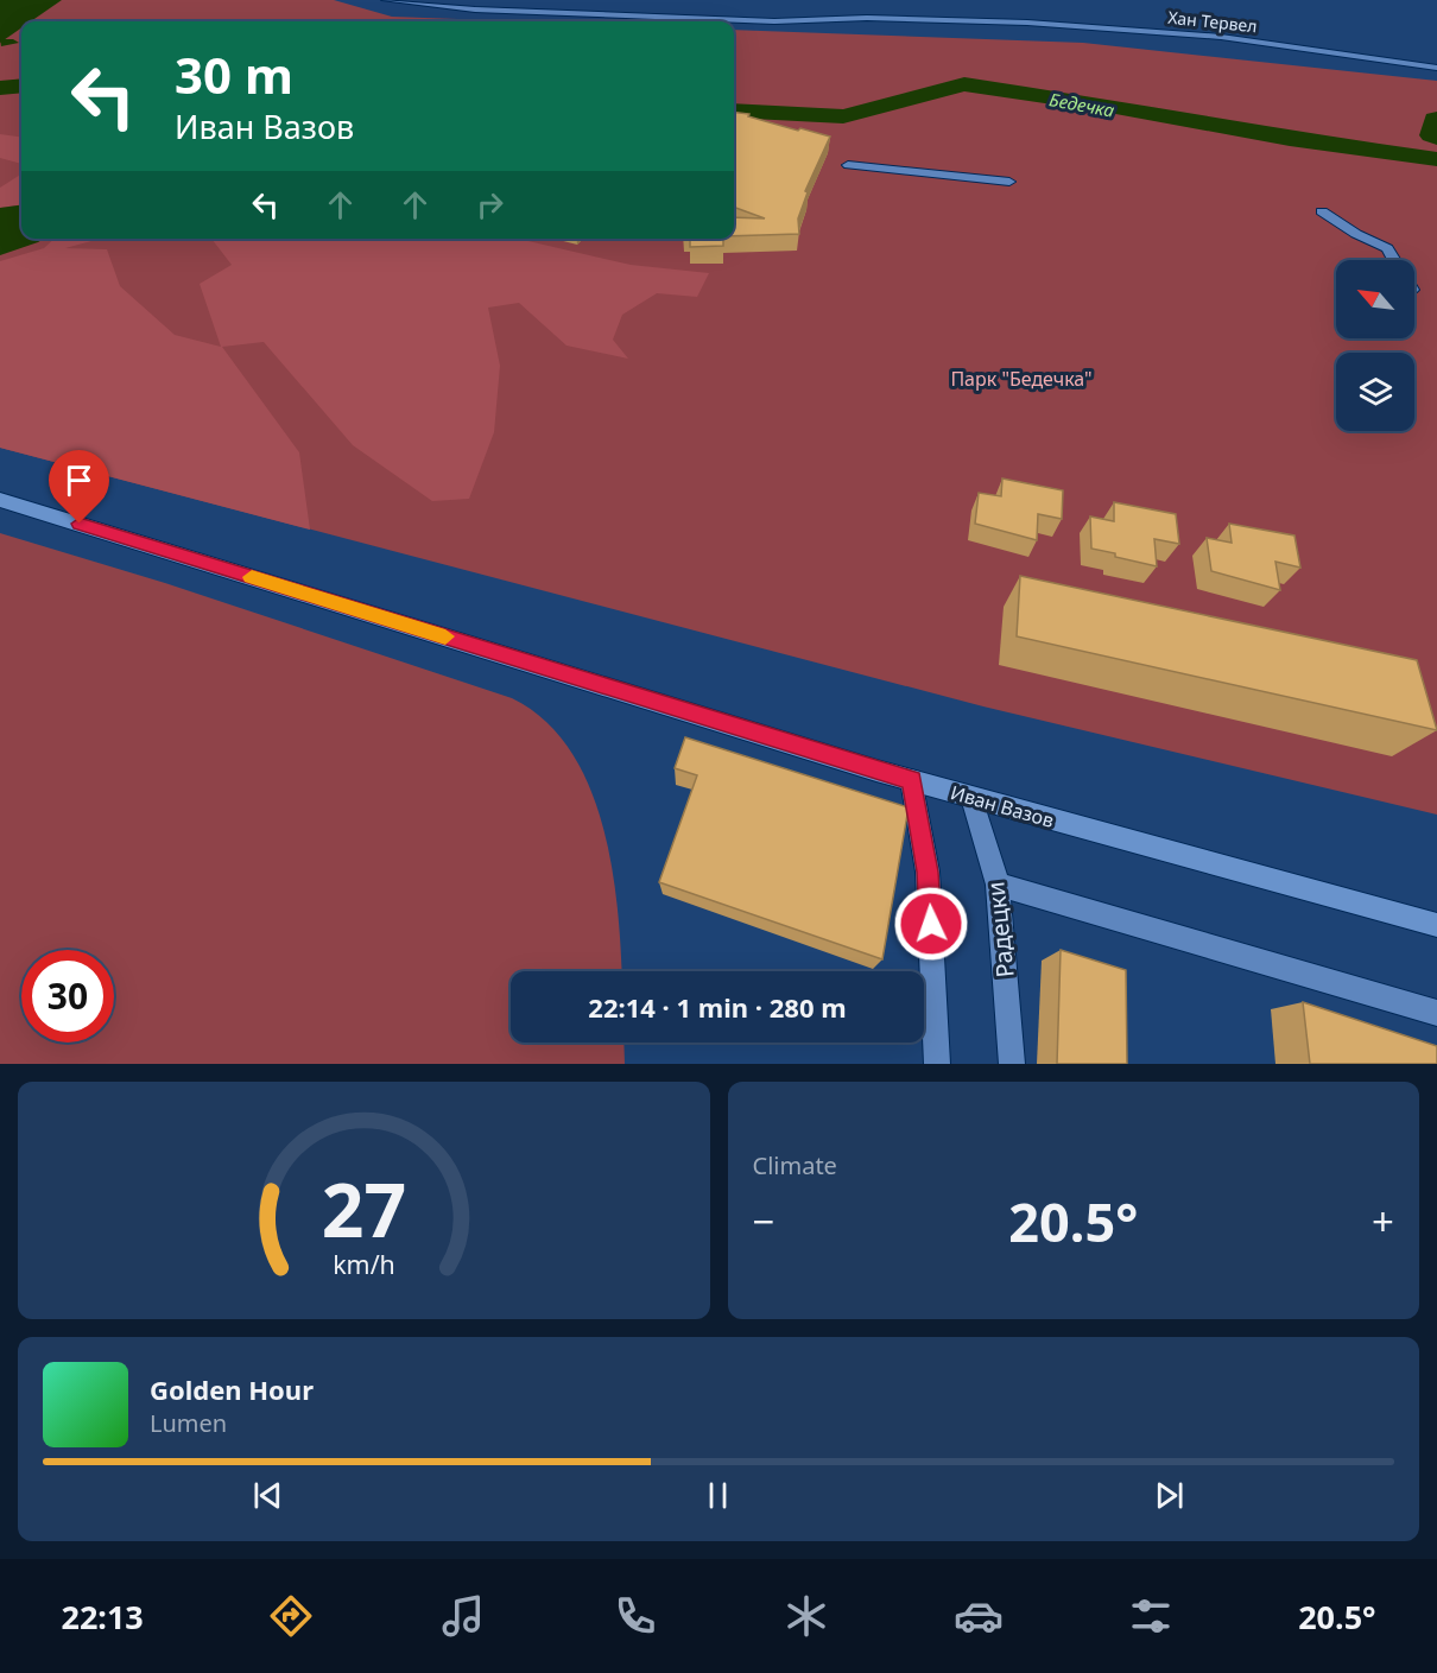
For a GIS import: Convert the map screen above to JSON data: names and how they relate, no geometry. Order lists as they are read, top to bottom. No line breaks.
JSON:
{"streets":{"main road":["Иван Вазов"],"street":["Хан Тервел","Радецки"]},"crossings":[["Иван Вазов","Радецки"]],"water":["Бедечка"],"parks":["Парк \"Бедечка\""],"north":"top left","page":{"turn":["30 m","Иван Вазов"],"limit":"30","trip":"22:14 · 1 min · 280 m","tile":"Climate","heat":["−","20.5°","+"],"song":["Golden Hour","Lumen"],"tabs":["22:13","20.5°"],"gauge":["27","km/h"]}}
